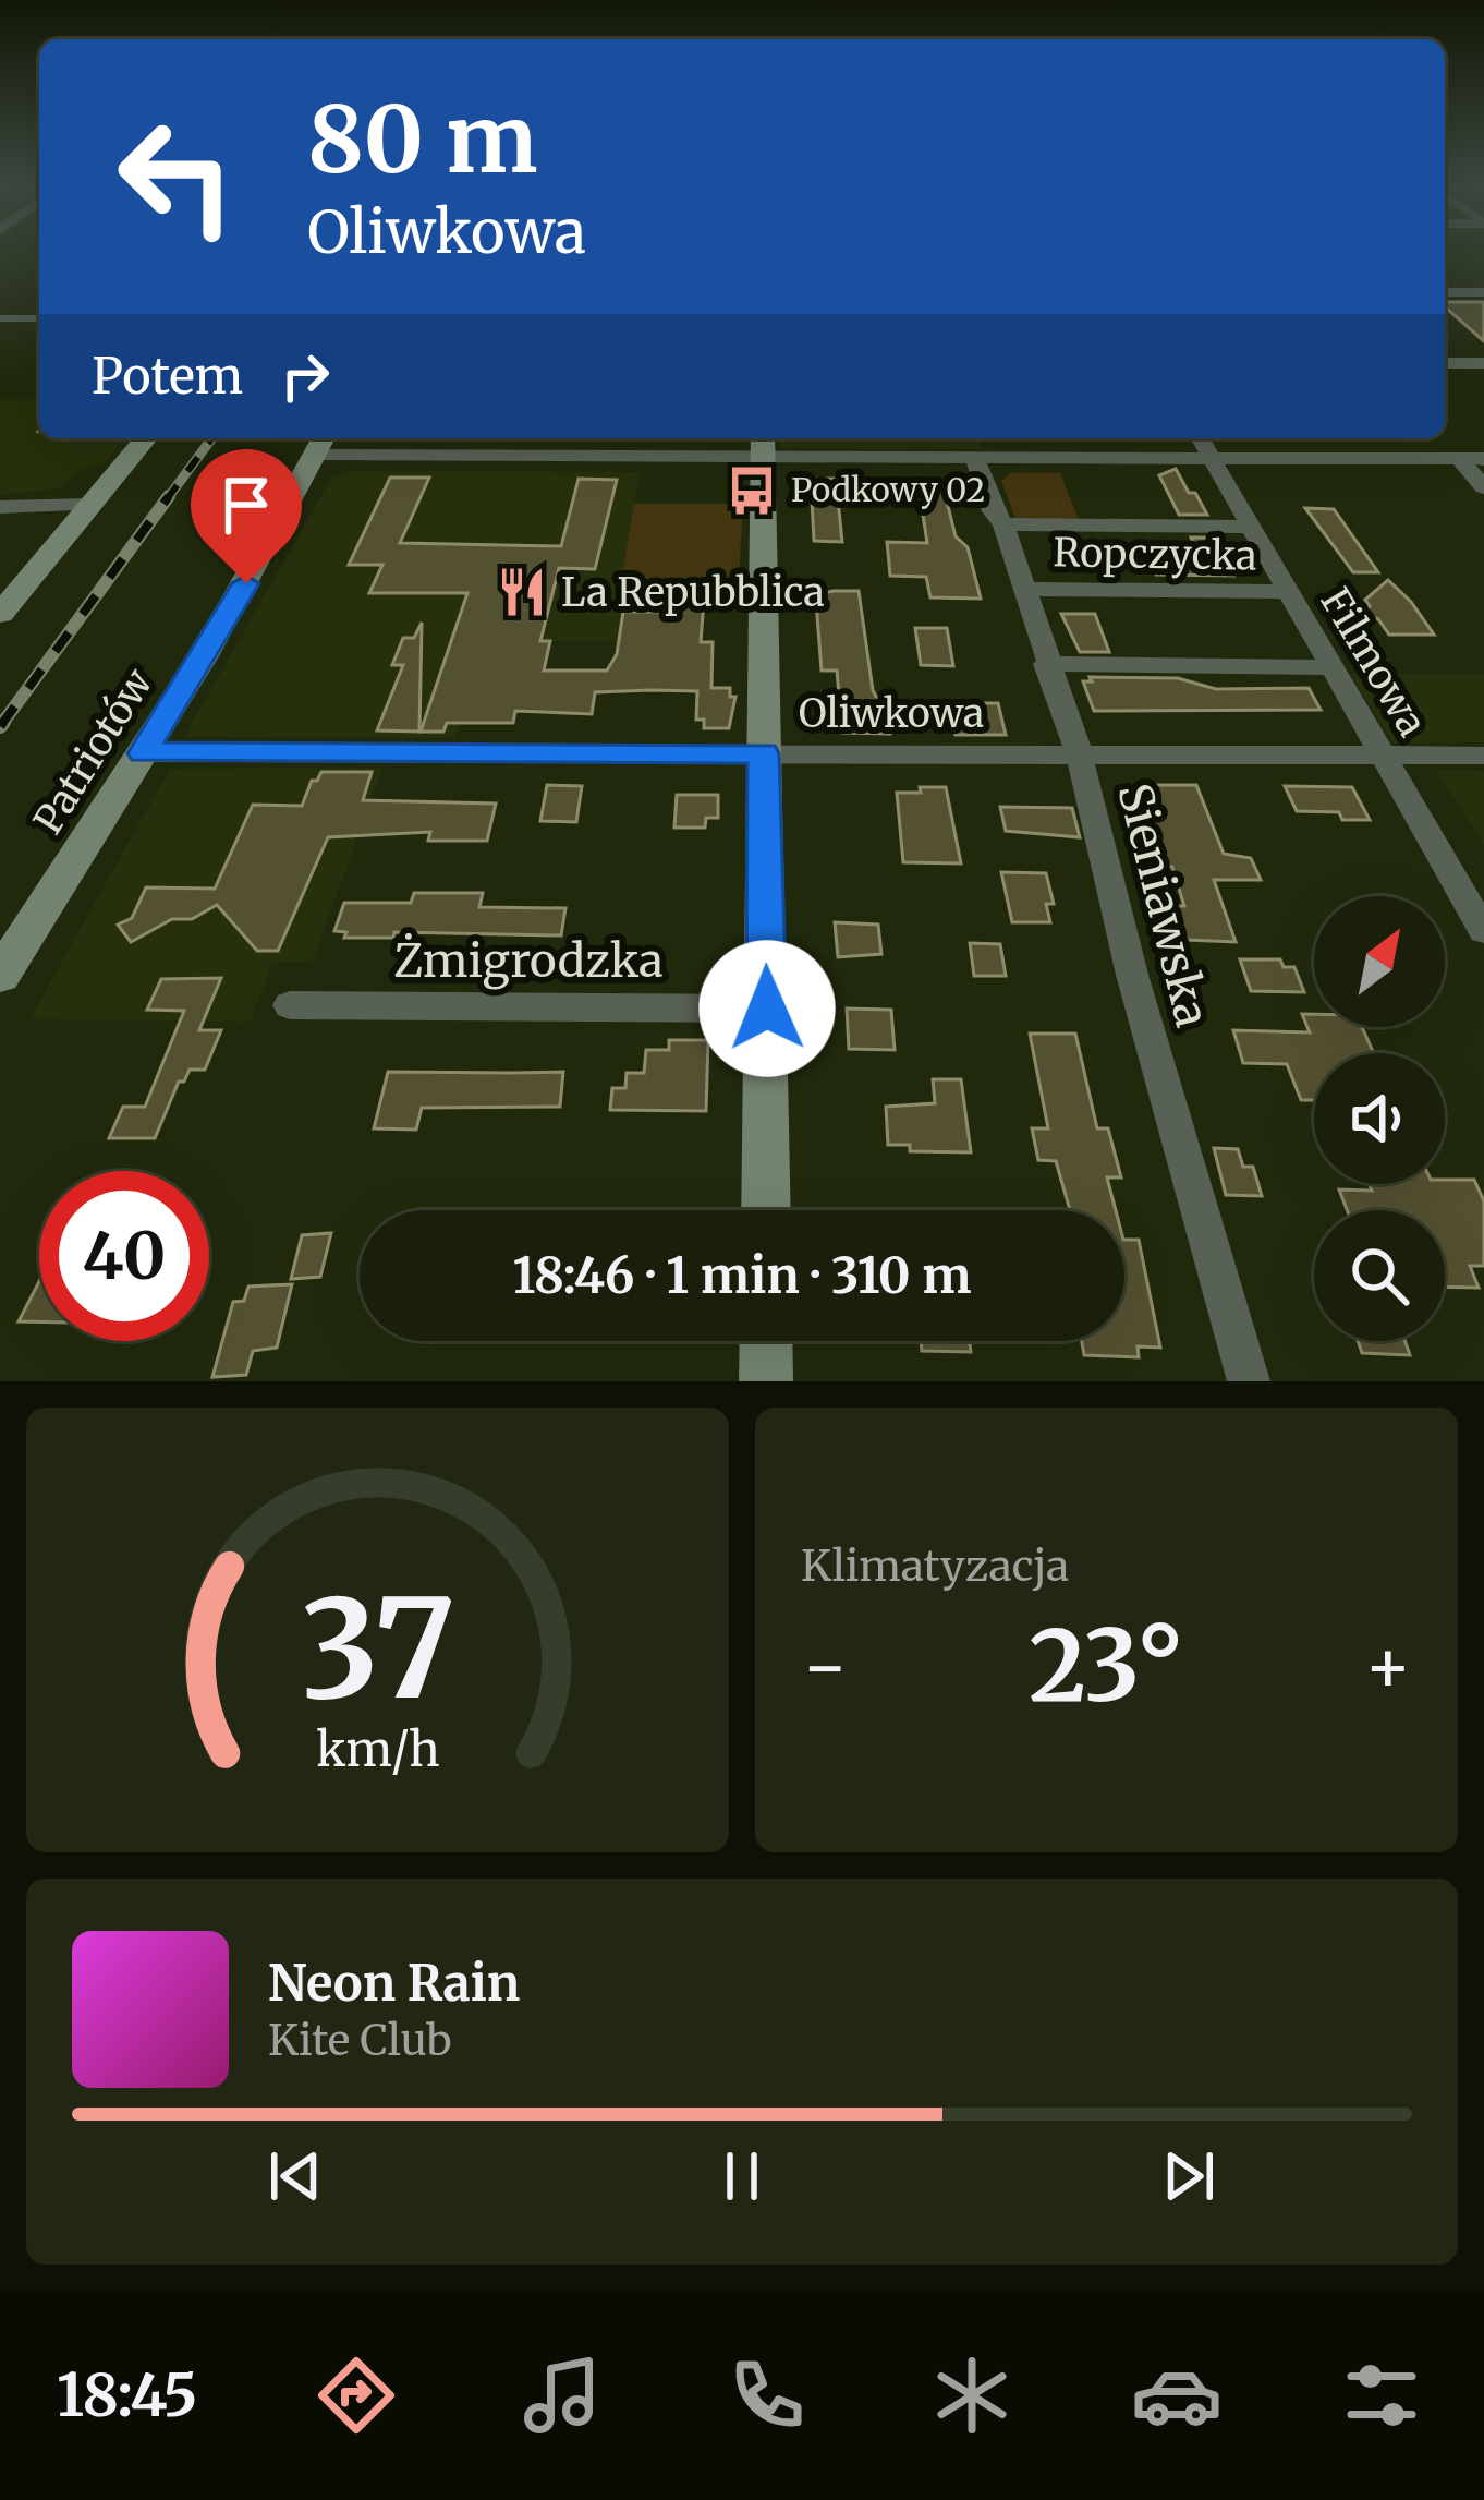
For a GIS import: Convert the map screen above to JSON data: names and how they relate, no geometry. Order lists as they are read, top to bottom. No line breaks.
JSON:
{"streets":{"main road":["Patriotów"],"street":["Ropczycka","Filmowa","Oliwkowa","Sieniawska","Żmigrodzka"]},"crossings":[["Ropczycka","Filmowa"],["Ropczycka","Sieniawska"],["Filmowa","Oliwkowa"],["Oliwkowa","Patriotów"],["Oliwkowa","Sieniawska"]],"places":{"bus stop":["Podkowy 02"],"restaurant":["La Repubblica"]},"north":"top right","page":{"turn":["80 m","Oliwkowa"],"then":"Potem","limit":"40","trip":"18:46 · 1 min · 310 m","tile":"Klimatyzacja","heat":["−","23°","+"],"song":["Neon Rain","Kite Club"],"tabs":"18:45","gauge":["37","km/h"]}}
